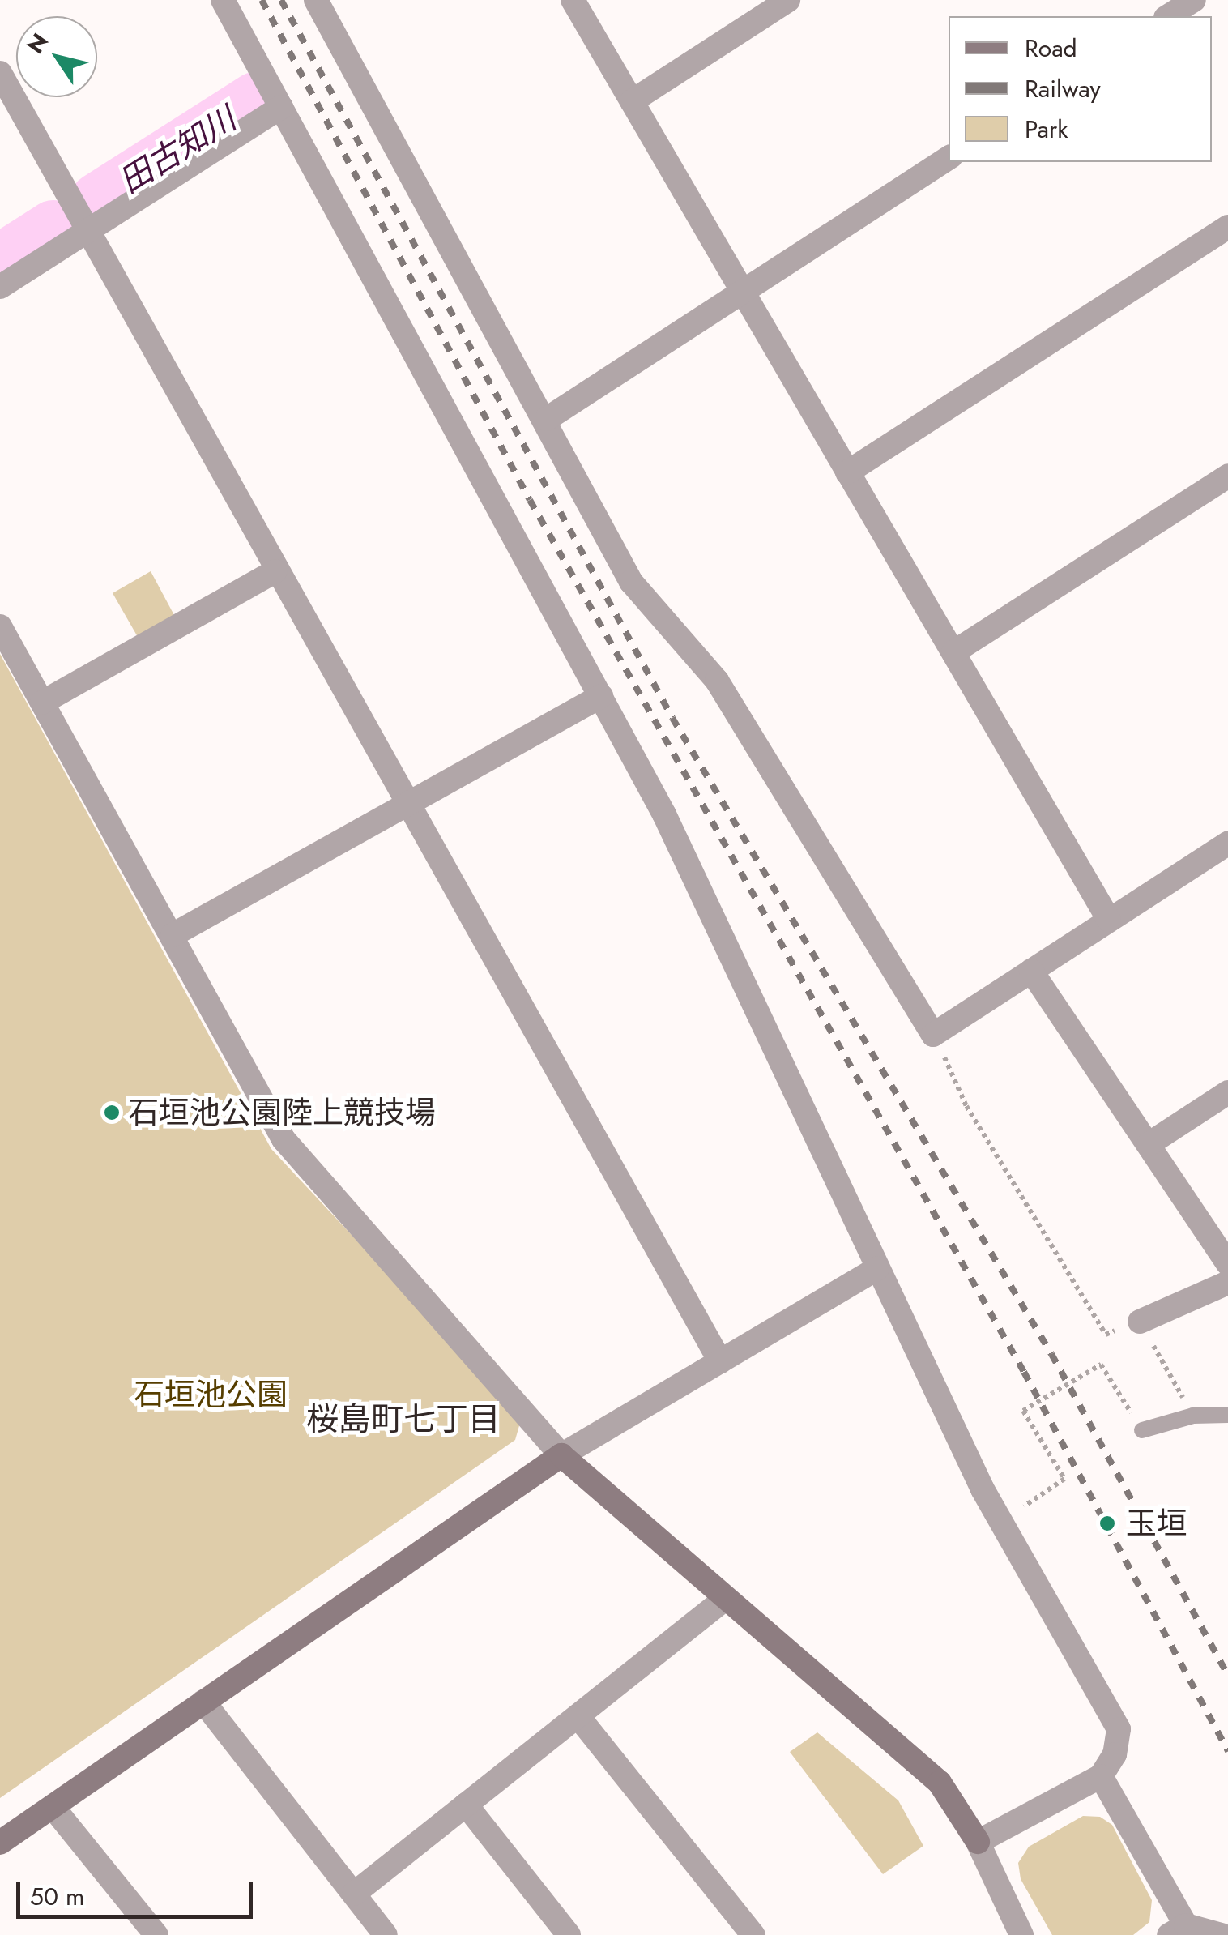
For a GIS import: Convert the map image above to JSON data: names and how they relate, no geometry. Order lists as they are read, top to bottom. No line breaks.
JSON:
{"districts":["桜島町七丁目"],"water":["田古知川"],"parks":["石垣池公園"],"places":["石垣池公園陸上競技場","玉垣"],"legend":["Road","Railway","Park"],"scale_bar":"50 m","north":"top left"}
